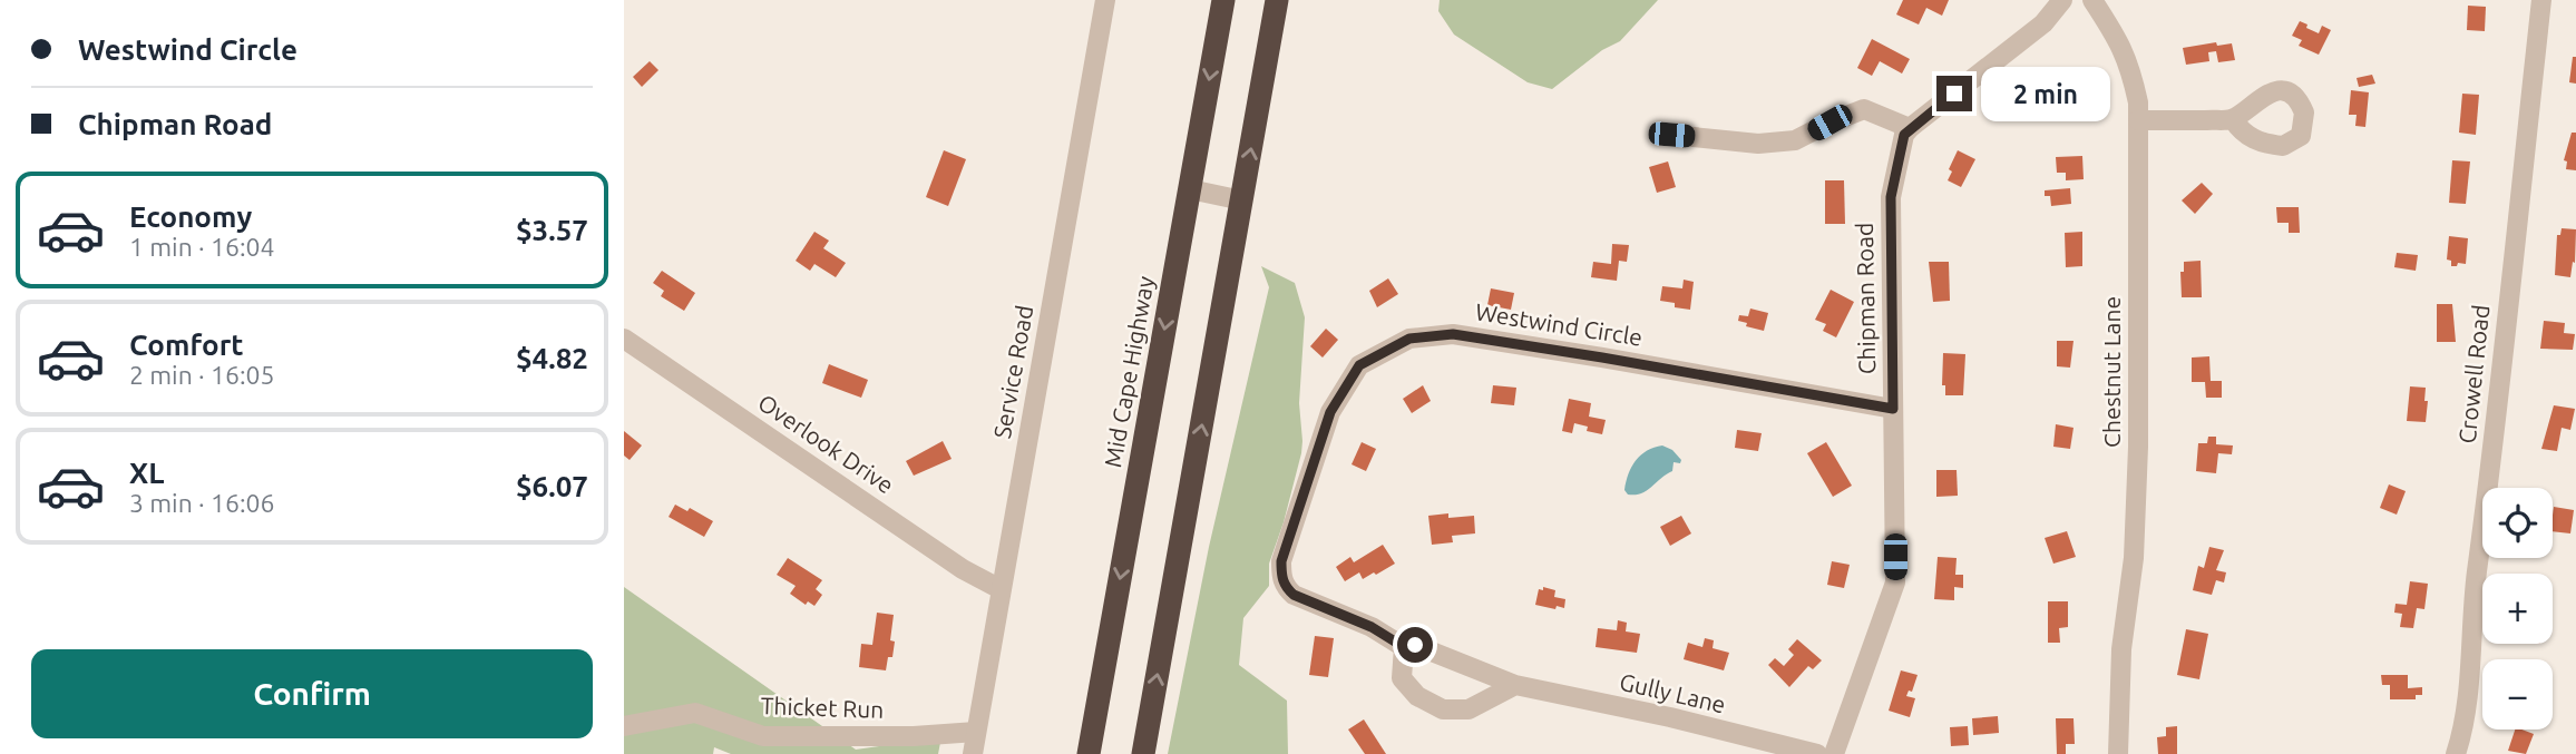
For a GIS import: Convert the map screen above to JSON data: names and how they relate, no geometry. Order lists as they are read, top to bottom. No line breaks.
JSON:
{"streets":{"highway":["Mid Cape Highway"],"street":["Chipman Road","Westwind Circle","Service Road","Chestnut Lane","Crowell Road","Overlook Drive","Gully Lane","Thicket Run"]},"crossings":[["Chipman Road","Westwind Circle"],["Westwind Circle","Gully Lane"],["Service Road","Overlook Drive"],["Service Road","Thicket Run"]],"page":{"banner":["Westwind Circle","Chipman Road"],"bubble":"2 min","list":[{"name":"Economy","note":"1 min · 16:04","value":"$3.57"},{"name":"Comfort","note":"2 min · 16:05","value":"$4.82"},{"name":"XL","note":"3 min · 16:06","value":"$6.07"}],"map_buttons":["+","−"],"buttons":"Confirm"}}
